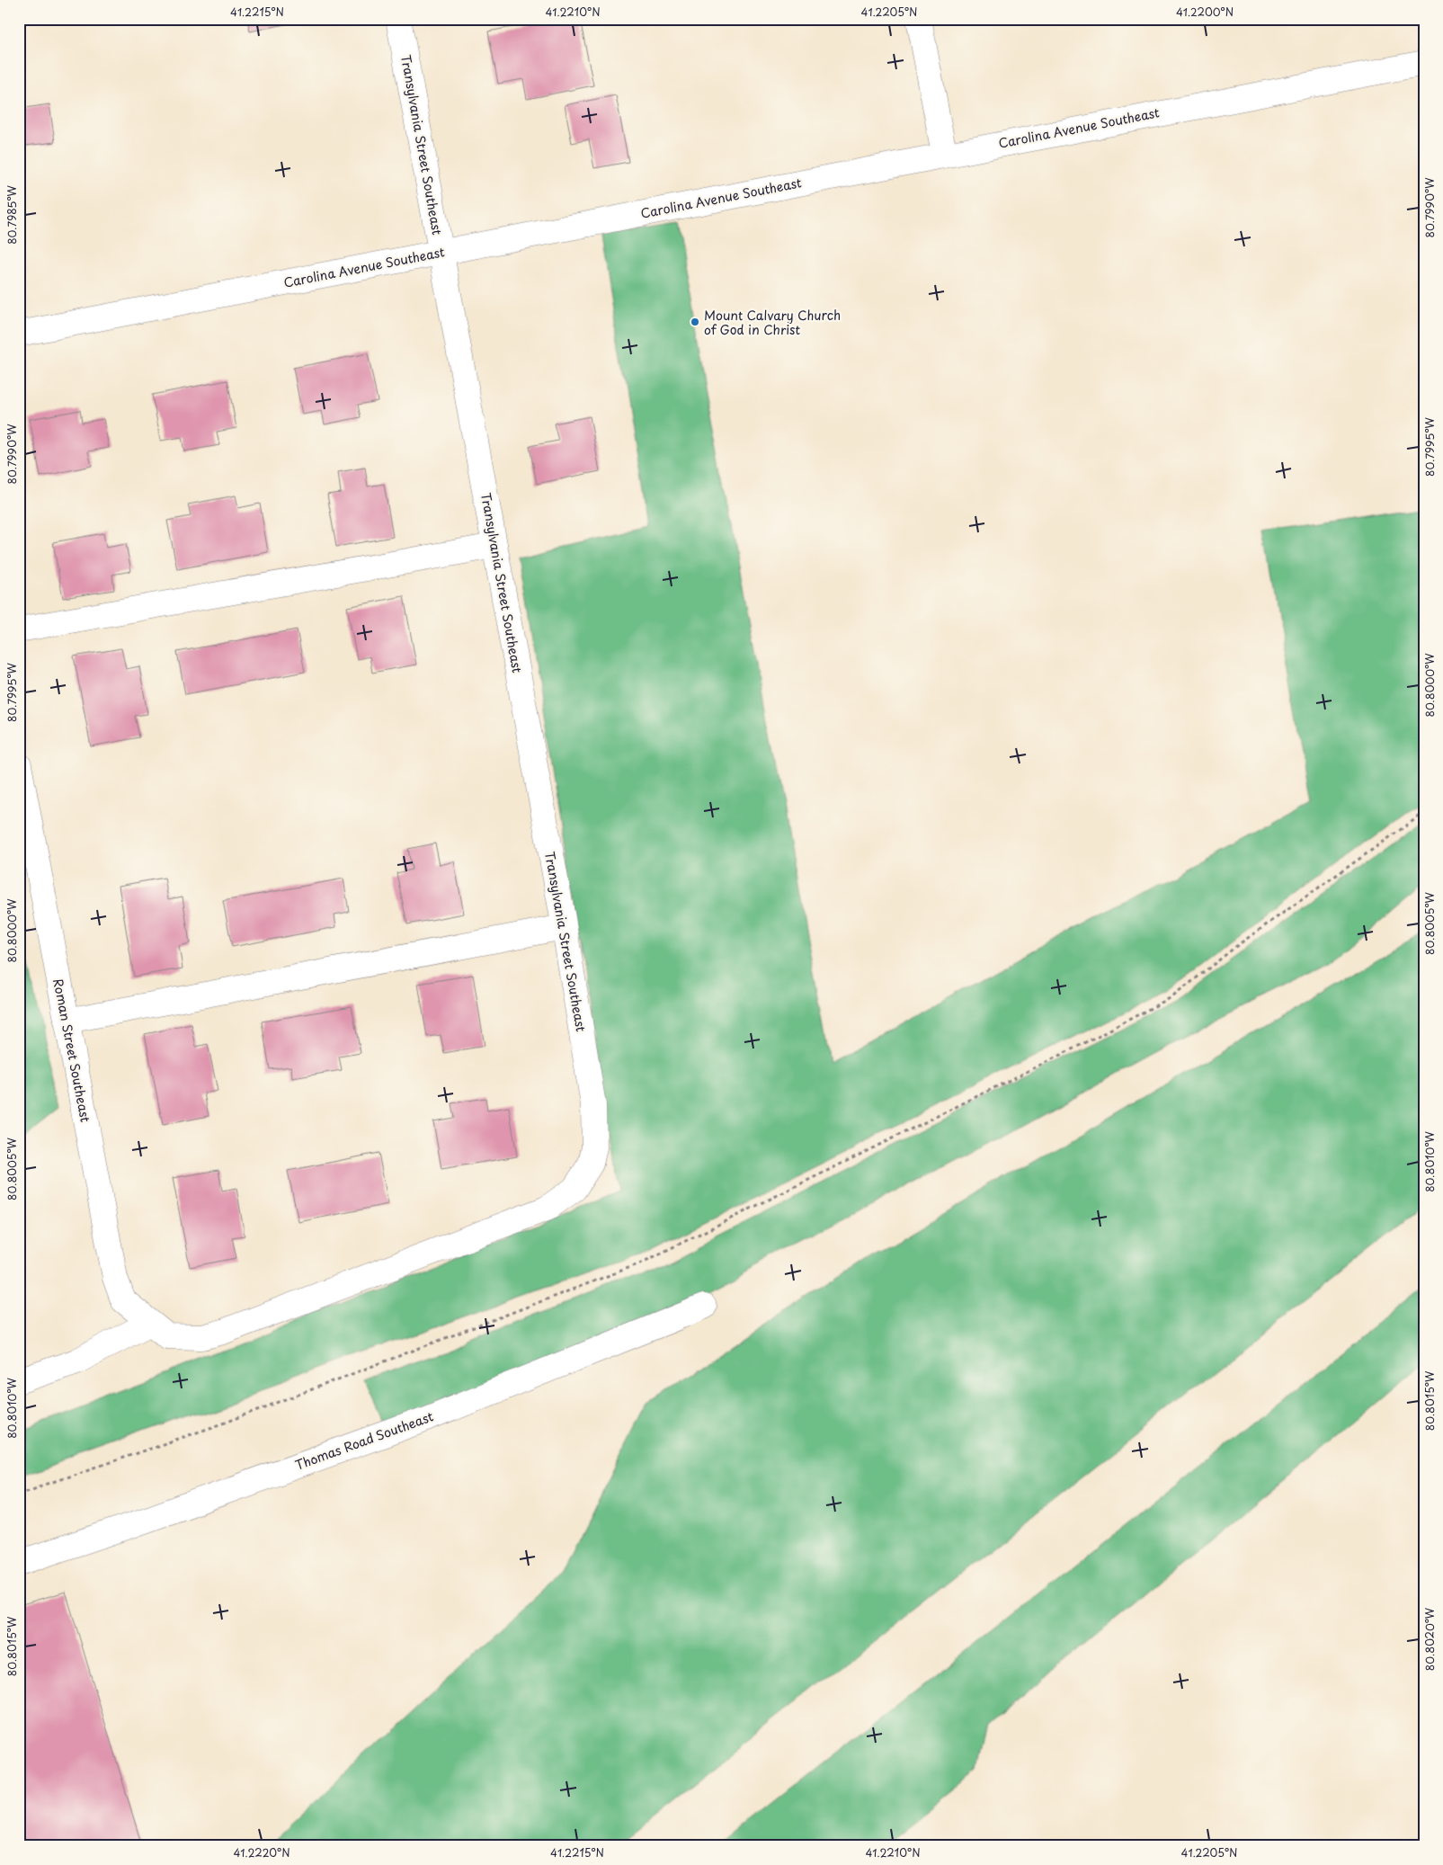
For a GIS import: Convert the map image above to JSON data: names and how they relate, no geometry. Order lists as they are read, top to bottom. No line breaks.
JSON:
{"streets":{"street":["Carolina Avenue Southeast","Transylvania Street Southeast","Roman Street Southeast","Thomas Road Southeast"]},"crossings":[["Carolina Avenue Southeast","Transylvania Street Southeast"],["Transylvania Street Southeast","Roman Street Southeast"]],"places":["Mount Calvary Church of God in Christ"],"coordinates":["41.2215°N","41.2210°N","41.2205°N","41.2200°N","80.7990°W","80.7985°W","80.7995°W","80.8000°W","80.8005°W","80.8010°W","80.8015°W","80.8020°W","41.2220°N"]}
